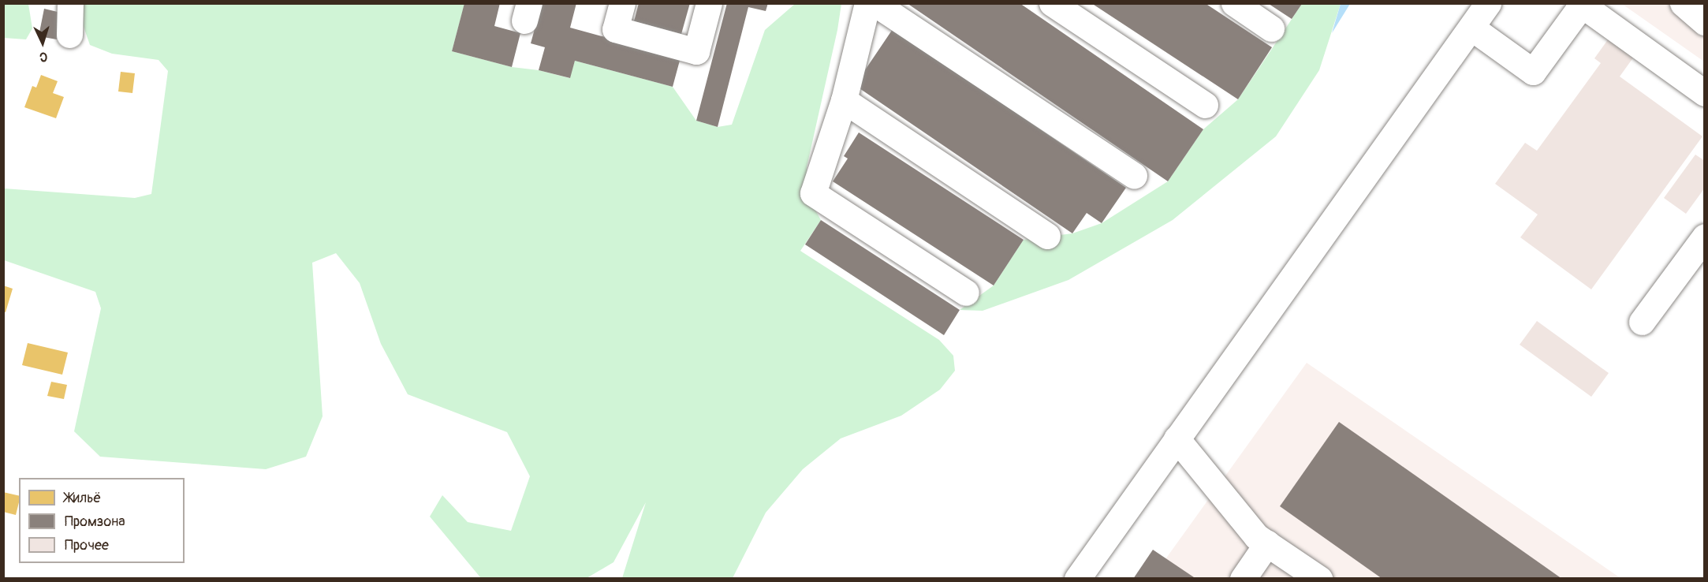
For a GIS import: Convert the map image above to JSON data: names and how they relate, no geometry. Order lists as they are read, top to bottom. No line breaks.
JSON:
{"legend":["Жильё","Промзона","Прочее"],"north":"bottom"}
